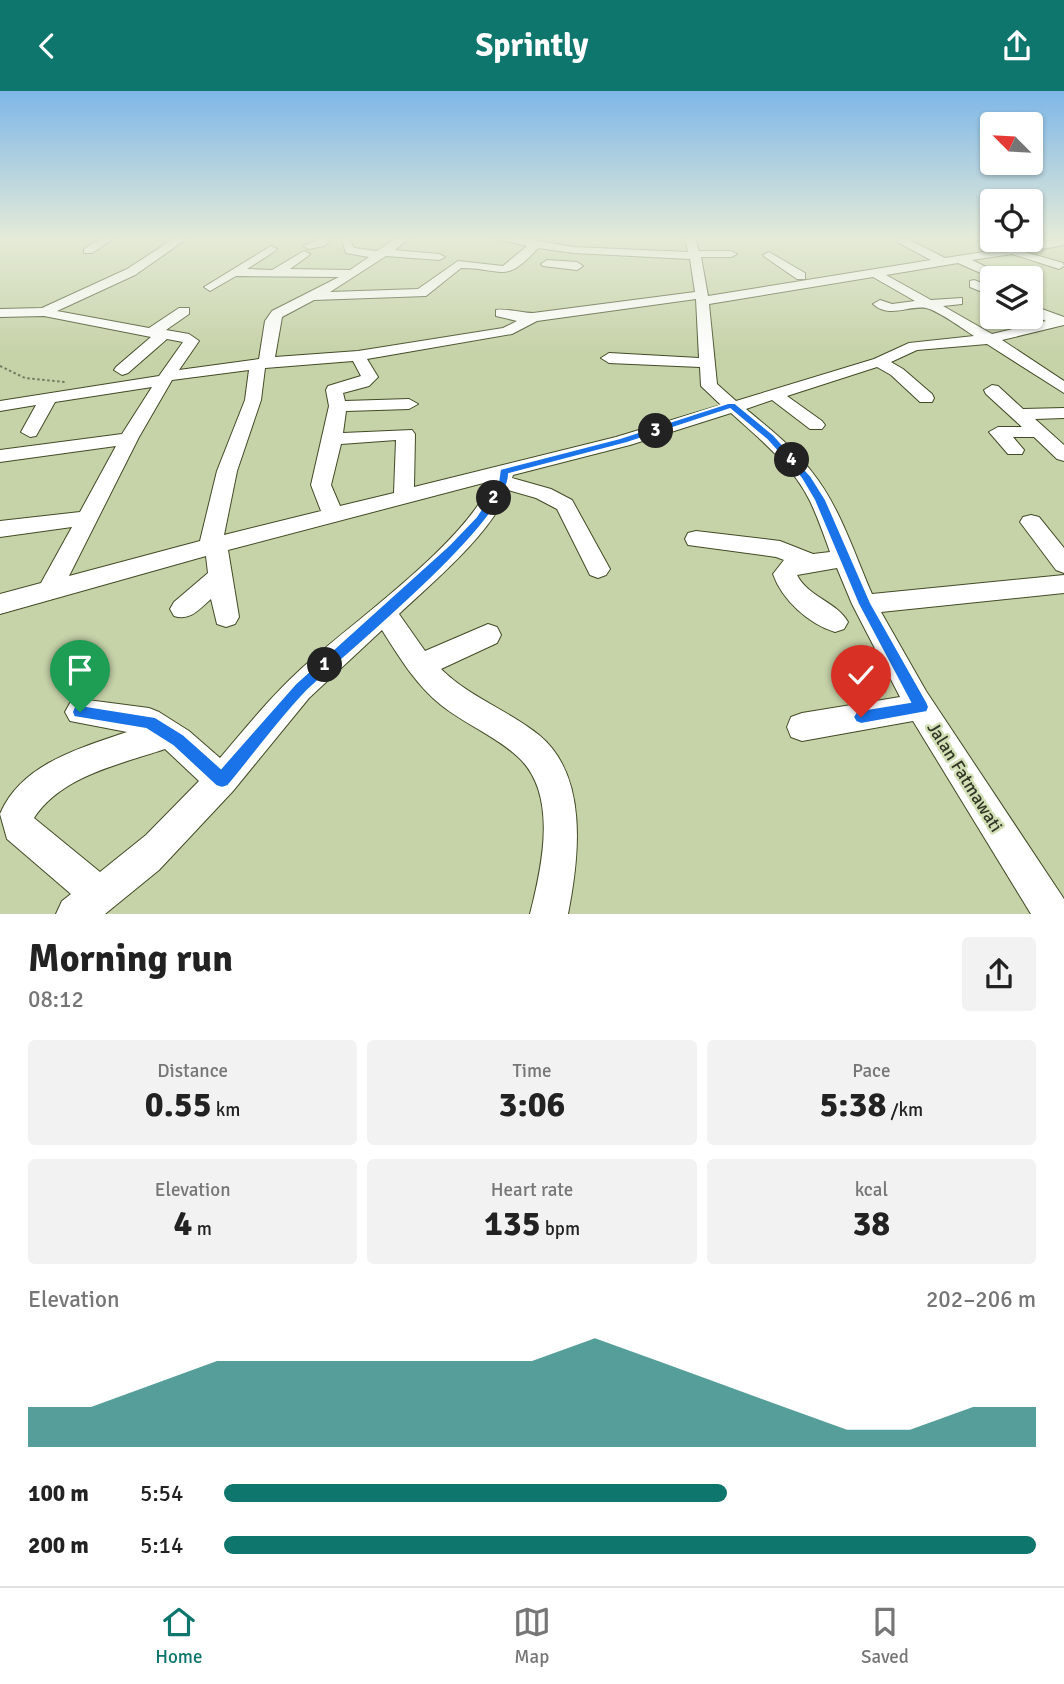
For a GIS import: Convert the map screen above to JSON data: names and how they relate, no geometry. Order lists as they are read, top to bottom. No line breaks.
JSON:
{"streets":{"street":["Jalan Fatmawati"]},"north":"top left","page":{"header":"Sprintly","pins":["3","4","2","1"],"heading":["Morning run","08:12"],"stats":[["Distance","0.55 km"],["Time","3:06"],["Pace","5:38 /km"],["Elevation","4 m"],["Heart rate","135 bpm"],["kcal","38"]],"chart":["Elevation","202–206 m"],"list":[{"name":"100 m","note":"5:54"},{"name":"200 m","note":"5:14"}],"tabs":["Home","Map","Saved"]}}
